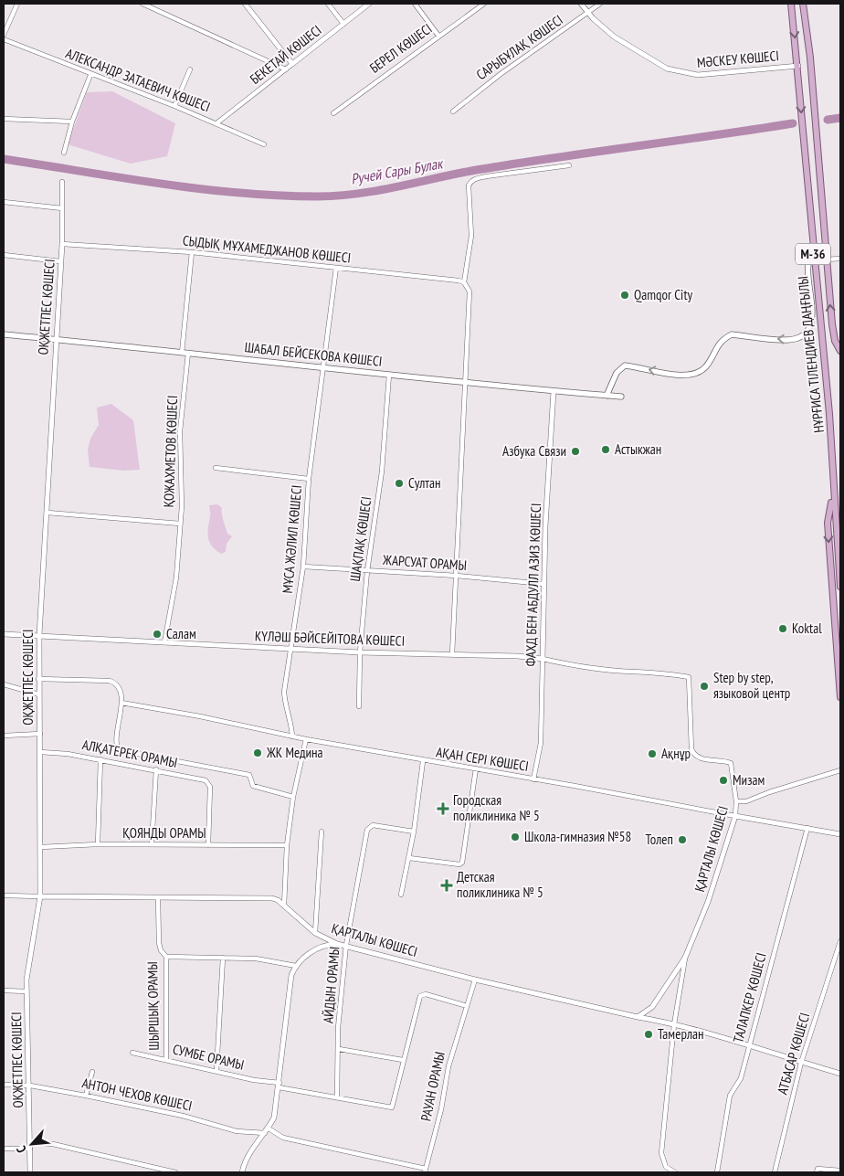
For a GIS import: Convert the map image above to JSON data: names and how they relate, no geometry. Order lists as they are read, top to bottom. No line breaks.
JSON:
{"streets":{"main road":["МӘСКЕУ КӨШЕСІ","M-36","ШАБАЛ БЕЙСЕКОВА КӨШЕСІ","НҰРҒИСА ТІЛЕНДИЕВ ДАҢҒЫЛЫ"],"street":["САРЫБҰЛАҚ КӨШЕСІ","БЕРЕЛ КӨШЕСІ","БЕКЕТАЙ КӨШЕСІ","АЛЕКСАНДР ЗАТАЕВИЧ КӨШЕСІ","СЫДЫҚ МҰХАМЕДЖАНОВ КӨШЕСІ","ОҚЖЕТПЕС КӨШЕСІ","ҚОЖАХМЕТОВ КӨШЕСІ","МҰСА ЖӘЛИЛ КӨШЕСІ","ШАҚПАҚ КӨШЕСІ","ЖАРСУАТ ОРАМЫ","ФАХД БЕН АБДУЛЛ АЗИЗ КӨШЕСІ","КҮЛӘШ БӘЙСЕЙІТОВА КӨШЕСІ","АЛҚАТЕРЕК ОРАМЫ","АҚАН СЕРІ КӨШЕСІ","ҚОЯНДЫ ОРАМЫ","ҚАРТАЛЫ КӨШЕСІ","АЙДЫН ОРАМЫ","ТАЛАПКЕР КӨШЕСІ","ШЫРШЫҚ ОРАМЫ","АТБАСАР КӨШЕСІ","СУМБЕ ОРАМЫ","РАУАН ОРАМЫ","АНТОН ЧЕХОВ КӨШЕСІ"]},"crossings":[["САРЫБҰЛАҚ КӨШЕСІ","МӘСКЕУ КӨШЕСІ"],["БЕКЕТАЙ КӨШЕСІ","АЛЕКСАНДР ЗАТАЕВИЧ КӨШЕСІ"],["МӘСКЕУ КӨШЕСІ","M-36"],["МӘСКЕУ КӨШЕСІ","НҰРҒИСА ТІЛЕНДИЕВ ДАҢҒЫЛЫ"],["СЫДЫҚ МҰХАМЕДЖАНОВ КӨШЕСІ","ОҚЖЕТПЕС КӨШЕСІ"],["СЫДЫҚ МҰХАМЕДЖАНОВ КӨШЕСІ","ҚОЖАХМЕТОВ КӨШЕСІ"],["СЫДЫҚ МҰХАМЕДЖАНОВ КӨШЕСІ","МҰСА ЖӘЛИЛ КӨШЕСІ"],["M-36","НҰРҒИСА ТІЛЕНДИЕВ ДАҢҒЫЛЫ"],["ОҚЖЕТПЕС КӨШЕСІ","ШАБАЛ БЕЙСЕКОВА КӨШЕСІ"],["ОҚЖЕТПЕС КӨШЕСІ","ҚОЖАХМЕТОВ КӨШЕСІ"],["ОҚЖЕТПЕС КӨШЕСІ","КҮЛӘШ БӘЙСЕЙІТОВА КӨШЕСІ"],["ОҚЖЕТПЕС КӨШЕСІ","АЛҚАТЕРЕК ОРАМЫ"],["ОҚЖЕТПЕС КӨШЕСІ","ҚОЯНДЫ ОРАМЫ"],["ОҚЖЕТПЕС КӨШЕСІ","ҚАРТАЛЫ КӨШЕСІ"],["ОҚЖЕТПЕС КӨШЕСІ","АНТОН ЧЕХОВ КӨШЕСІ"],["ШАБАЛ БЕЙСЕКОВА КӨШЕСІ","ҚОЖАХМЕТОВ КӨШЕСІ"],["ШАБАЛ БЕЙСЕКОВА КӨШЕСІ","МҰСА ЖӘЛИЛ КӨШЕСІ"],["ШАБАЛ БЕЙСЕКОВА КӨШЕСІ","ШАҚПАҚ КӨШЕСІ"],["ШАБАЛ БЕЙСЕКОВА КӨШЕСІ","ФАХД БЕН АБДУЛЛ АЗИЗ КӨШЕСІ"],["ҚОЖАХМЕТОВ КӨШЕСІ","КҮЛӘШ БӘЙСЕЙІТОВА КӨШЕСІ"],["МҰСА ЖӘЛИЛ КӨШЕСІ","ЖАРСУАТ ОРАМЫ"],["МҰСА ЖӘЛИЛ КӨШЕСІ","КҮЛӘШ БӘЙСЕЙІТОВА КӨШЕСІ"],["МҰСА ЖӘЛИЛ КӨШЕСІ","АҚАН СЕРІ КӨШЕСІ"],["ШАҚПАҚ КӨШЕСІ","ЖАРСУАТ ОРАМЫ"],["ШАҚПАҚ КӨШЕСІ","КҮЛӘШ БӘЙСЕЙІТОВА КӨШЕСІ"],["ЖАРСУАТ ОРАМЫ","ФАХД БЕН АБДУЛЛ АЗИЗ КӨШЕСІ"],["ФАХД БЕН АБДУЛЛ АЗИЗ КӨШЕСІ","КҮЛӘШ БӘЙСЕЙІТОВА КӨШЕСІ"],["ФАХД БЕН АБДУЛЛ АЗИЗ КӨШЕСІ","АҚАН СЕРІ КӨШЕСІ"],["КҮЛӘШ БӘЙСЕЙІТОВА КӨШЕСІ","ҚАРТАЛЫ КӨШЕСІ"],["АЛҚАТЕРЕК ОРАМЫ","ҚОЯНДЫ ОРАМЫ"],["АҚАН СЕРІ КӨШЕСІ","ҚАРТАЛЫ КӨШЕСІ"],["АҚАН СЕРІ КӨШЕСІ","ТАЛАПКЕР КӨШЕСІ"],["ҚАРТАЛЫ КӨШЕСІ","АЙДЫН ОРАМЫ"],["ҚАРТАЛЫ КӨШЕСІ","ТАЛАПКЕР КӨШЕСІ"],["ҚАРТАЛЫ КӨШЕСІ","ШЫРШЫҚ ОРАМЫ"],["ҚАРТАЛЫ КӨШЕСІ","АТБАСАР КӨШЕСІ"],["ҚАРТАЛЫ КӨШЕСІ","РАУАН ОРАМЫ"],["АЙДЫН ОРАМЫ","СУМБЕ ОРАМЫ"],["ШЫРШЫҚ ОРАМЫ","СУМБЕ ОРАМЫ"],["РАУАН ОРАМЫ","АНТОН ЧЕХОВ КӨШЕСІ"]],"water":["Ручей Сары Булак"],"places":{"other":["Qamqor City","Астыкжан","Азбука Связи","Султан","Koktal","Салам","Step by step, языковой центр","ЖК Медина","Ақнұр","Мизам","Школа-гимназия №58","Толеп","Тамерлан"],"health":["Городская поликлиника № 5","Детская поликлиника № 5"]},"north":"bottom left"}
